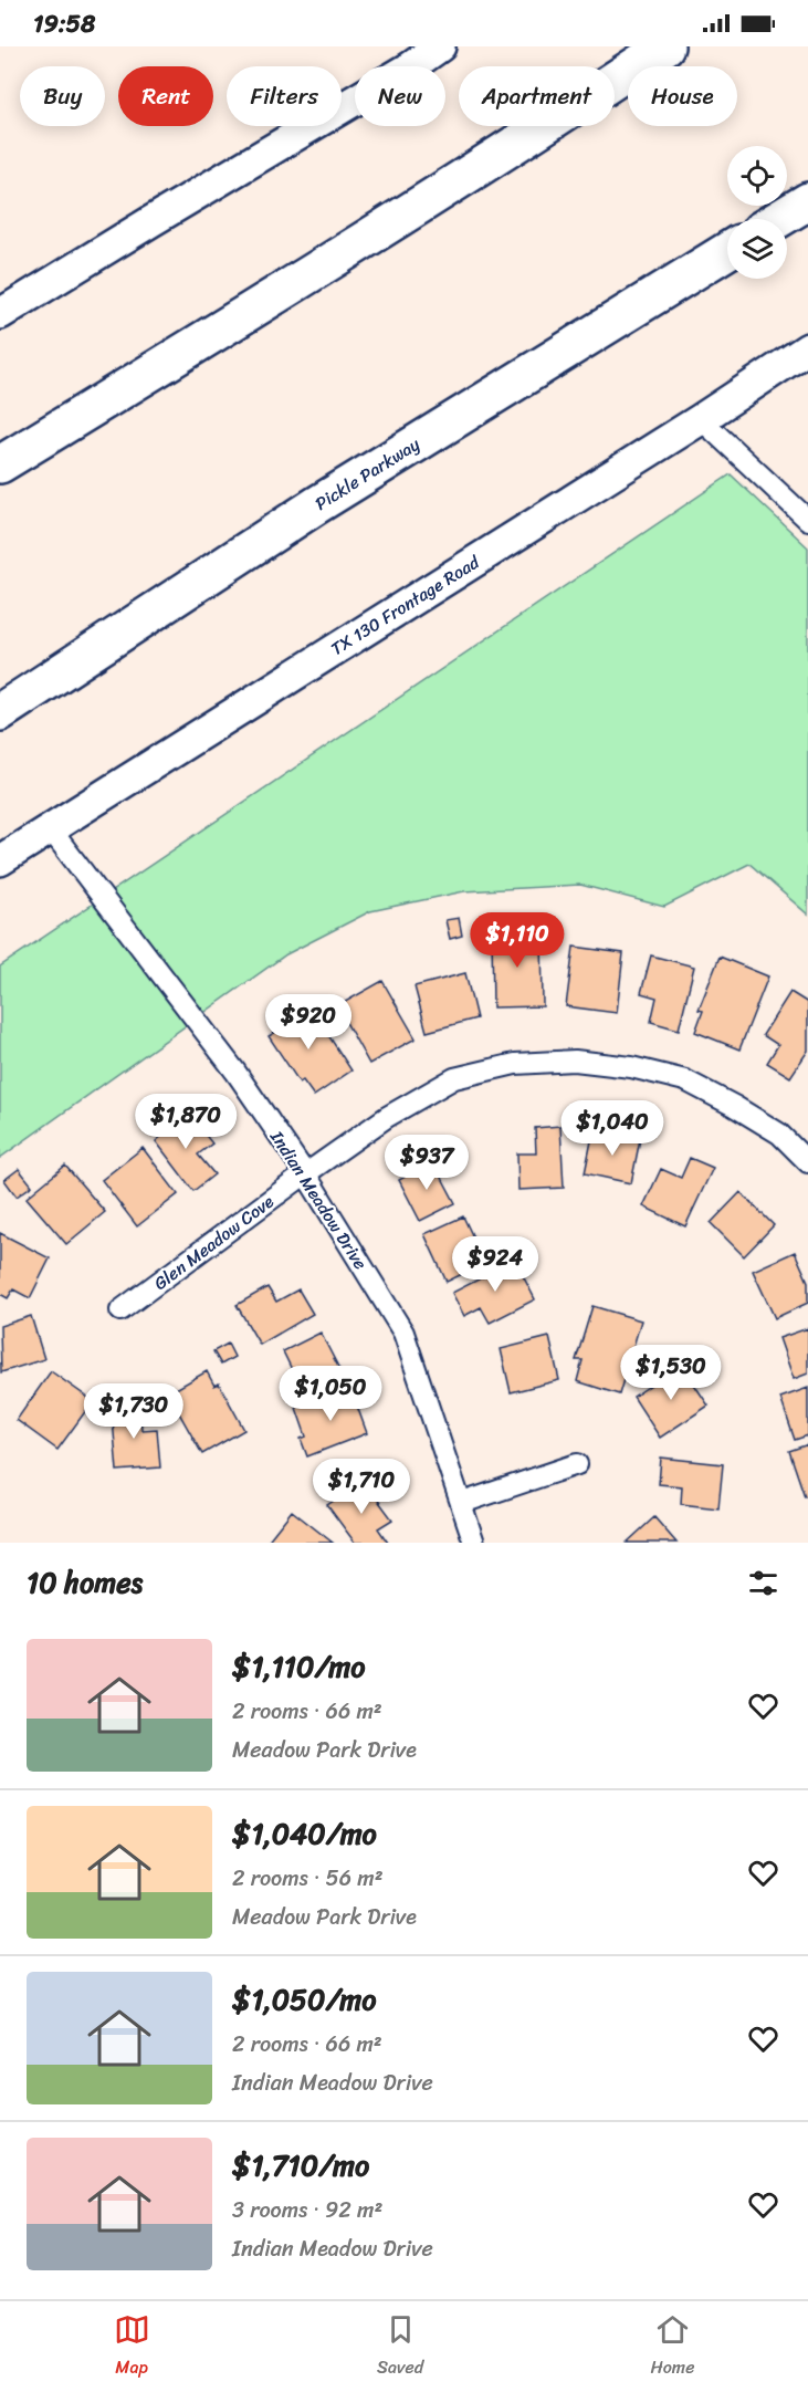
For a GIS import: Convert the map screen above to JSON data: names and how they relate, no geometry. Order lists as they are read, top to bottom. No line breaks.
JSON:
{"streets":{"highway":["Pickle Parkway"],"street":["TX 130 Frontage Road","Indian Meadow Drive","Glen Meadow Cove"]},"crossings":[["TX 130 Frontage Road","Indian Meadow Drive"],["Indian Meadow Drive","Glen Meadow Cove"]],"page":{"status":"19:58","chip":["Buy","Rent","Filters","New","Apartment","House"],"price":["$1,110","$920","$1,870","$1,040","$937","$924","$1,530","$1,050","$1,730","$1,710"],"heading":"10 homes","list":[{"name":"$1,110/mo","note":"2 rooms · 66 m² · Meadow Park Drive"},{"name":"$1,040/mo","note":"2 rooms · 56 m² · Meadow Park Drive"},{"name":"$1,050/mo","note":"2 rooms · 66 m² · Indian Meadow Drive"},{"name":"$1,710/mo","note":"3 rooms · 92 m² · Indian Meadow Drive"}],"tabs":["Map","Saved","Home"]}}
